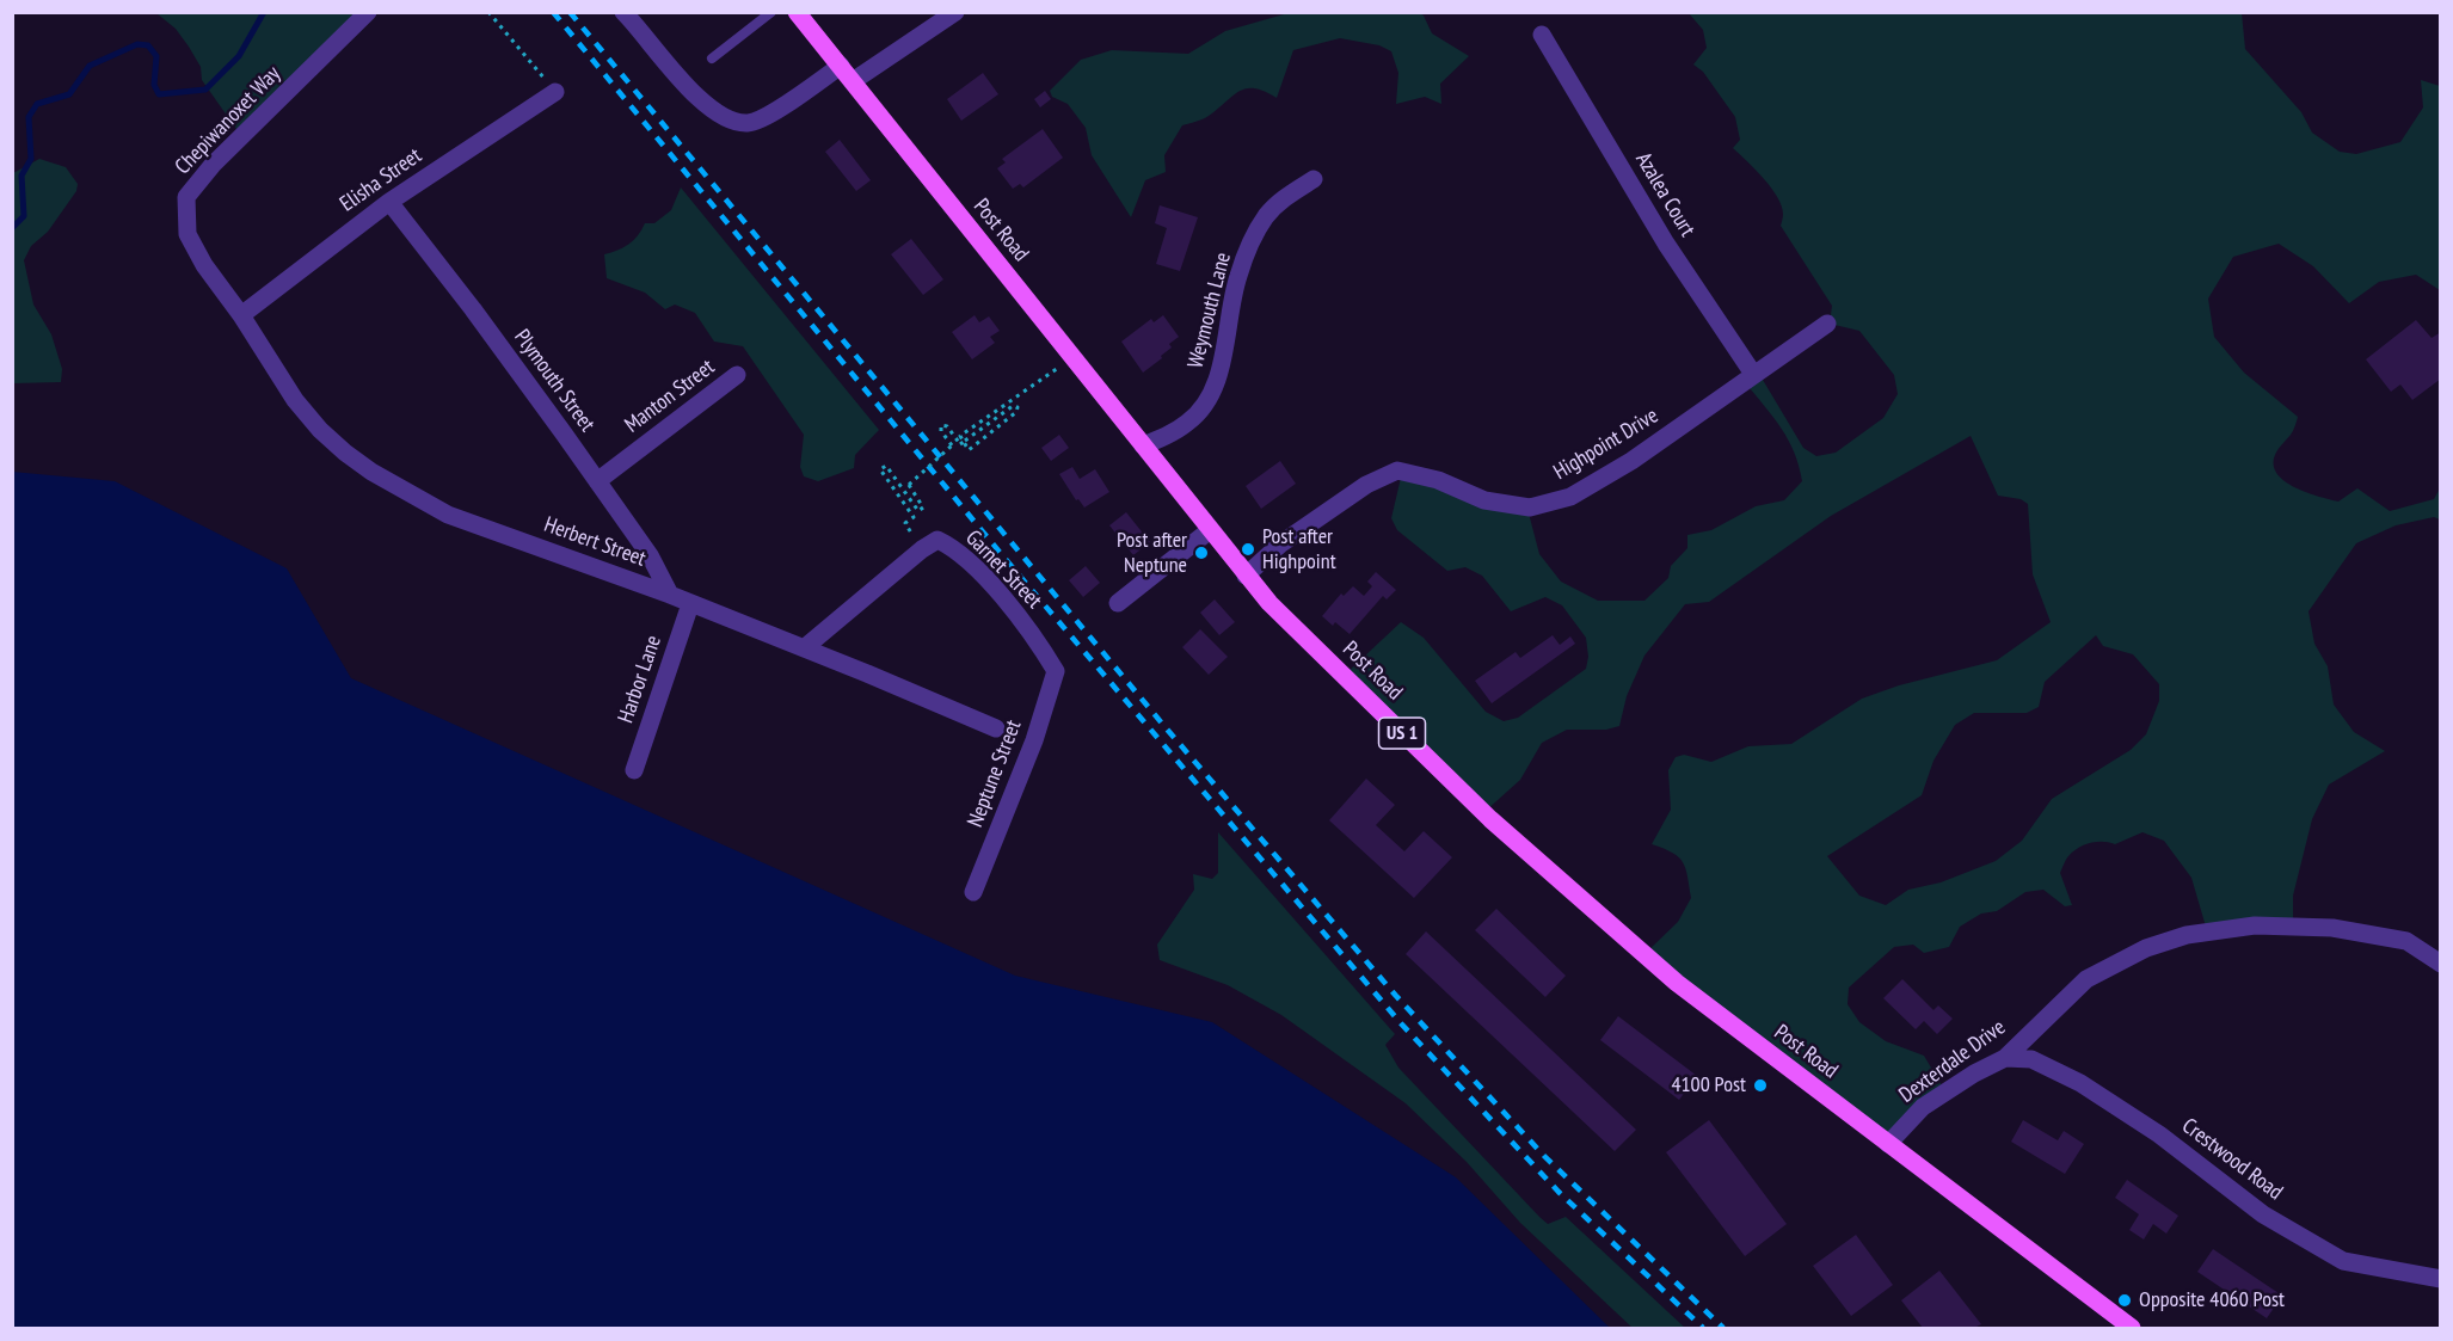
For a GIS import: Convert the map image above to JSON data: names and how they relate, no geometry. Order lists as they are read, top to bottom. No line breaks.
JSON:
{"streets":{"main road":["Post Road","US 1"],"street":["Chepiwanoxet Way","Elisha Street","Azalea Court","Weymouth Lane","Plymouth Street","Manton Street","Highpoint Drive","Herbert Street","Garnet Street","Harbor Lane","Neptune Street","Dexterdale Drive","Crestwood Road"]},"crossings":[["Chepiwanoxet Way","Elisha Street"],["Chepiwanoxet Way","Herbert Street"],["Elisha Street","Plymouth Street"],["Elisha Street","Herbert Street"],["Azalea Court","Highpoint Drive"],["Post Road","Weymouth Lane"],["Post Road","Highpoint Drive"],["Post Road","Dexterdale Drive"],["Plymouth Street","Manton Street"],["Plymouth Street","Herbert Street"],["Herbert Street","Harbor Lane"],["Garnet Street","Neptune Street"],["Dexterdale Drive","Crestwood Road"]],"places":["Post after Highpoint","Post after Neptune","4100 Post","Opposite 4060 Post"]}
